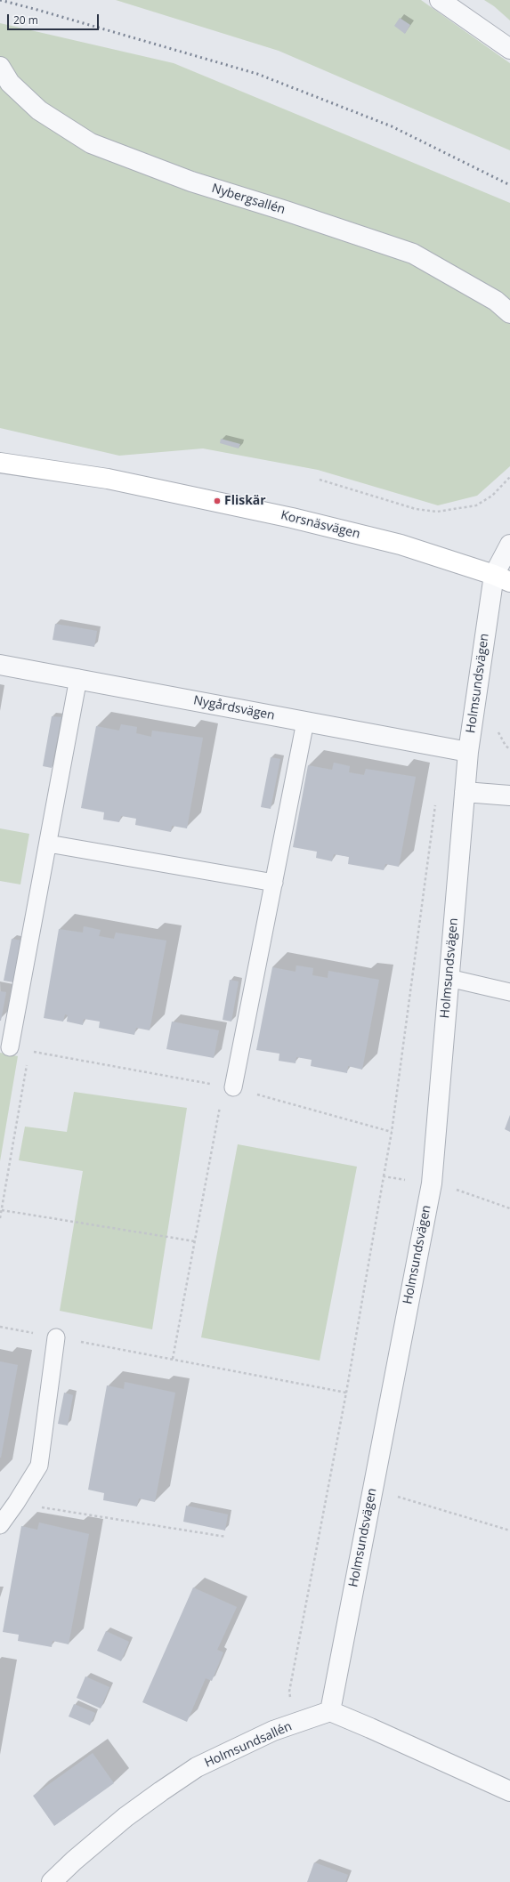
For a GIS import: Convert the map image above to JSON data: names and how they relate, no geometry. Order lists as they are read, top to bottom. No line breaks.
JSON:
{"streets":{"street":["Nybergsallén","Korsnäsvägen","Holmsundsvägen","Nygårdsvägen","Holmsundsallén"]},"crossings":[["Korsnäsvägen","Holmsundsvägen"],["Holmsundsvägen","Nygårdsvägen"],["Holmsundsvägen","Holmsundsallén"]],"places":["Fliskär"],"scale_bar":"20 m"}
